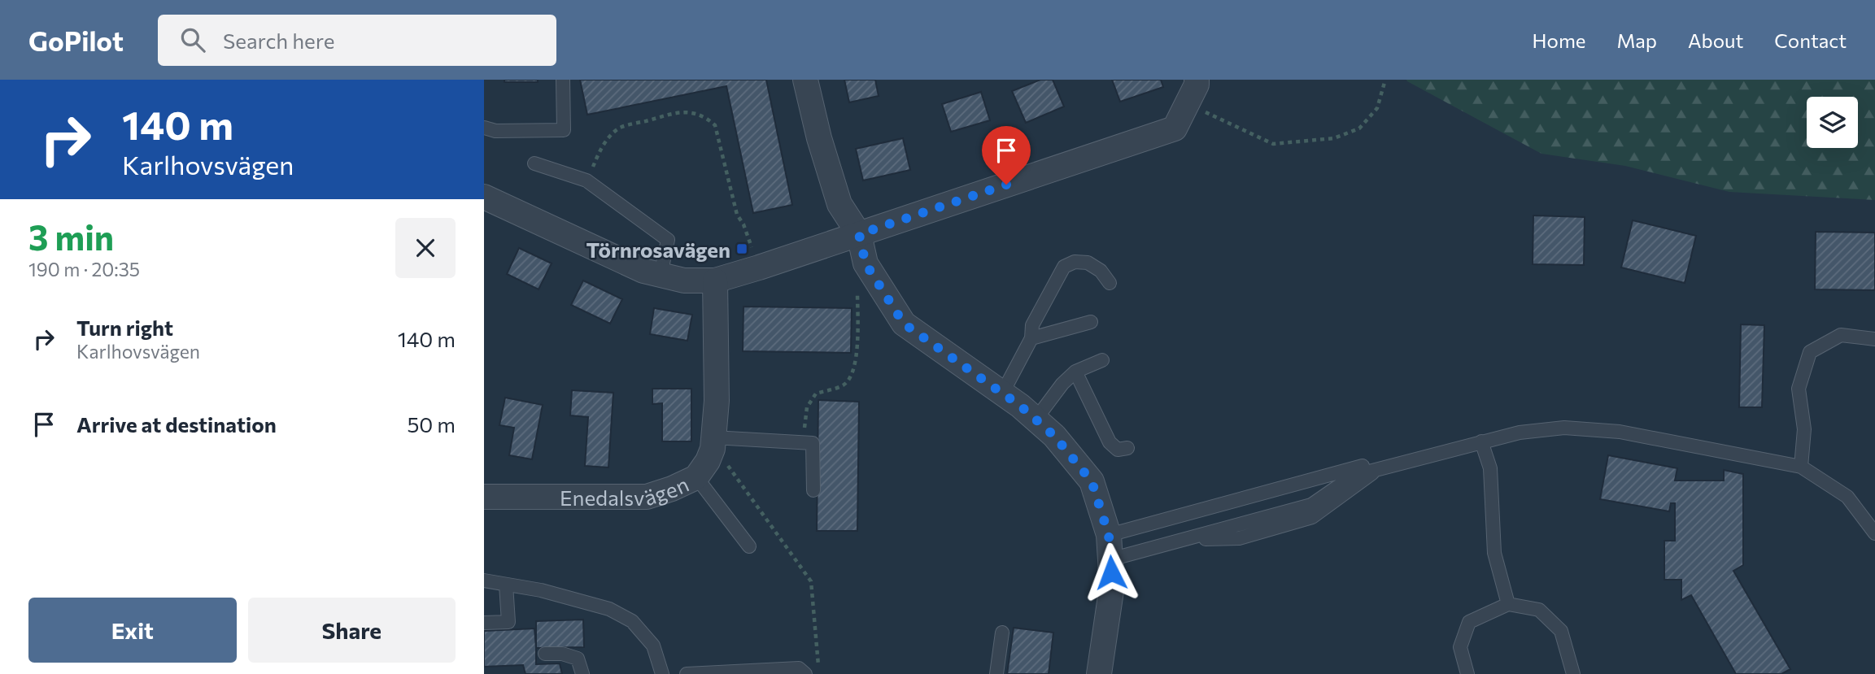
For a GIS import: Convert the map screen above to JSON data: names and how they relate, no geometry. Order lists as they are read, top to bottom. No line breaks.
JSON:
{"streets":{"street":["Enedalsvägen"]},"places":{"transit":["Törnrosavägen"]},"page":{"header":"GoPilot","search":"Search here","nav":["Home","Map","About","Contact"],"turn":["140 m","Karlhovsvägen"],"heading":["3 min","190 m · 20:35"],"list":[{"name":"Turn right","note":"Karlhovsvägen","value":"140 m"},{"name":"Arrive at destination","value":"50 m"}],"buttons":["Exit","Share"]}}
